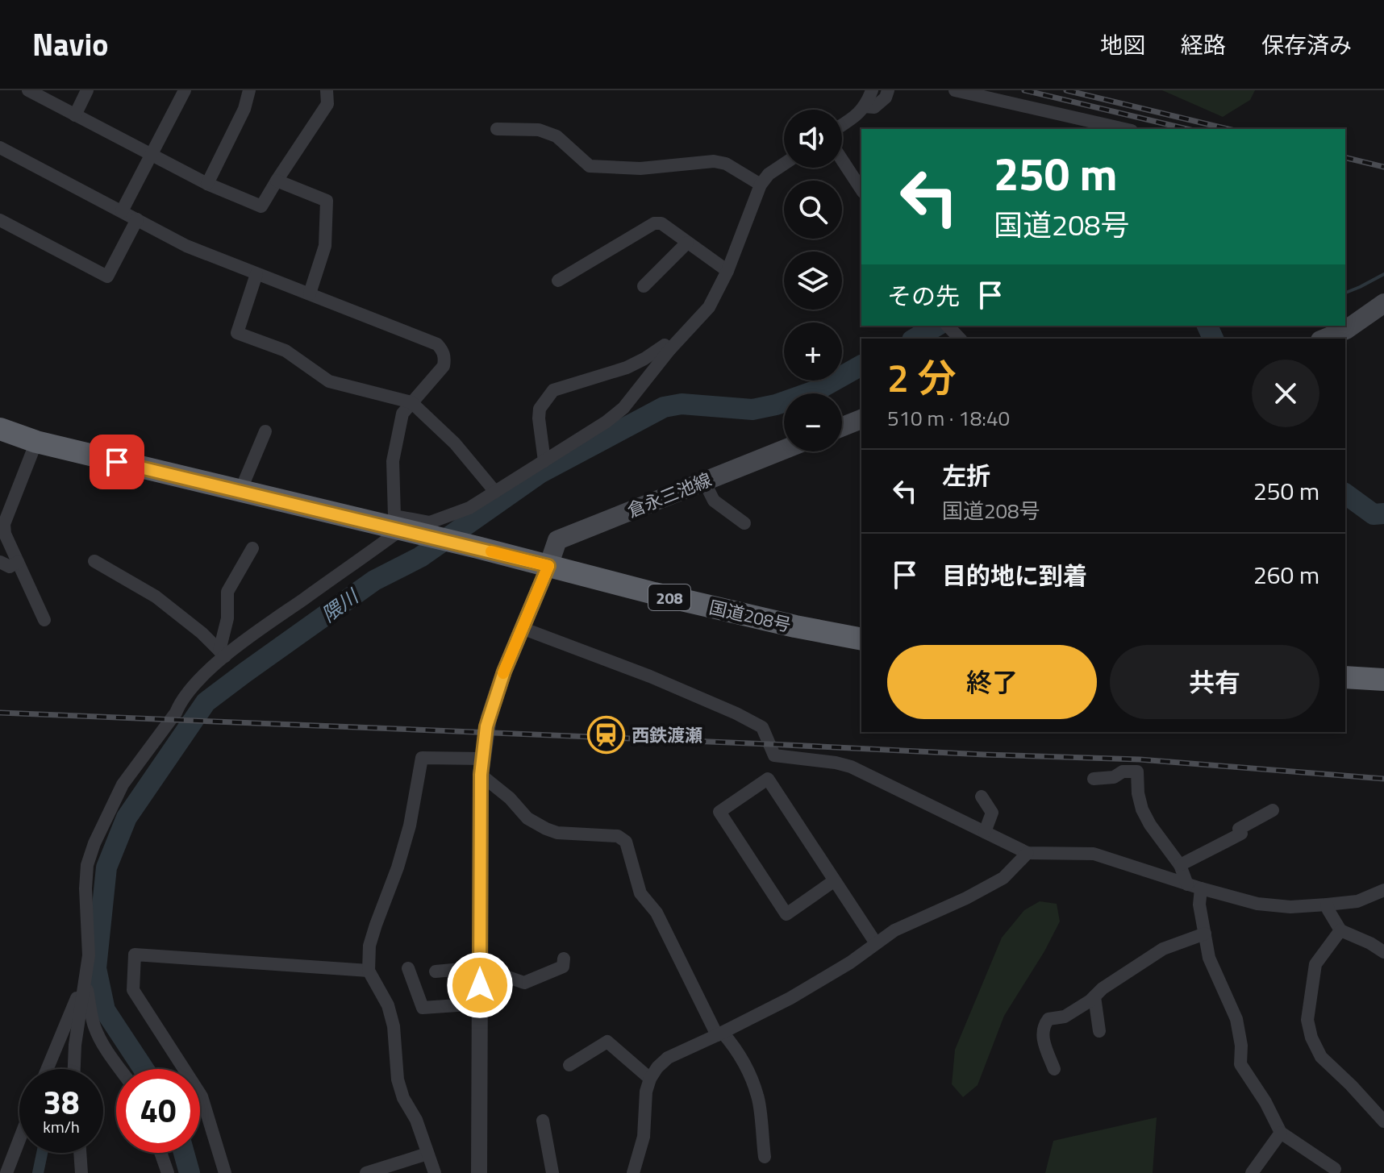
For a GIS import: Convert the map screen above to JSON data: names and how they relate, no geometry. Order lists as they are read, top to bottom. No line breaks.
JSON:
{"streets":{"highway":["208","国道208号"],"main road":["倉永三池線"]},"crossings":[["倉永三池線","国道208号"]],"water":["隈川"],"places":{"station":["西鉄渡瀬"]},"page":{"header":"Navio","nav":["地図","経路","保存済み"],"map_buttons":["+","−"],"turn":["250 m","国道208号"],"then":"その先","heading":["2 分","510 m · 18:40"],"list":[{"name":"左折","note":"国道208号","value":"250 m"},{"name":"目的地に到着","value":"260 m"}],"buttons":["終了","共有"],"speed":"38 km/h","limit":"40"}}
